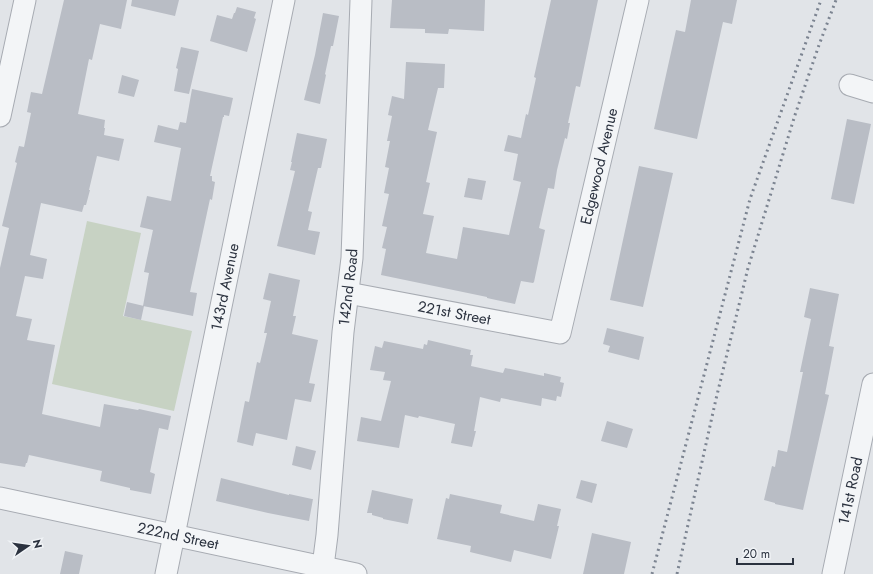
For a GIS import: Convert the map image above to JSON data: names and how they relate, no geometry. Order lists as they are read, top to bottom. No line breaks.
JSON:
{"streets":{"street":["Edgewood Avenue","143rd Avenue","142nd Road","221st Street","141st Road","222nd Street"]},"crossings":[["Edgewood Avenue","221st Street"],["143rd Avenue","222nd Street"],["142nd Road","221st Street"],["142nd Road","222nd Street"]],"scale_bar":"20 m","north":"right"}
